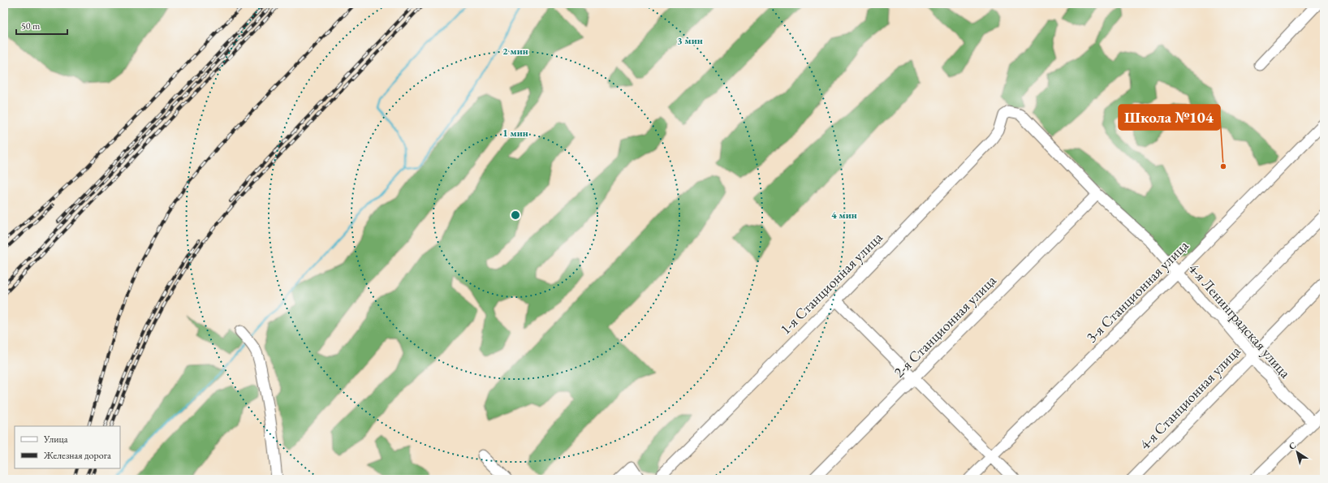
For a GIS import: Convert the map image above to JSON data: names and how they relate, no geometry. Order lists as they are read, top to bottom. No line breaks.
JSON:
{"streets":{"street":["1-я Станционная улица","3-я Станционная улица","4-я Ленинградская улица","2-я Станционная улица","4-я Станционная улица"]},"crossings":[["1-я Станционная улица","4-я Ленинградская улица"],["3-я Станционная улица","4-я Ленинградская улица"],["4-я Ленинградская улица","2-я Станционная улица"],["4-я Ленинградская улица","4-я Станционная улица"]],"places":["Школа №104"],"legend":["Улица","Железная дорога"],"scale_bar":"50 m","north":"top left","rings":["3 мин","2 мин","1 мин","4 мин"]}
